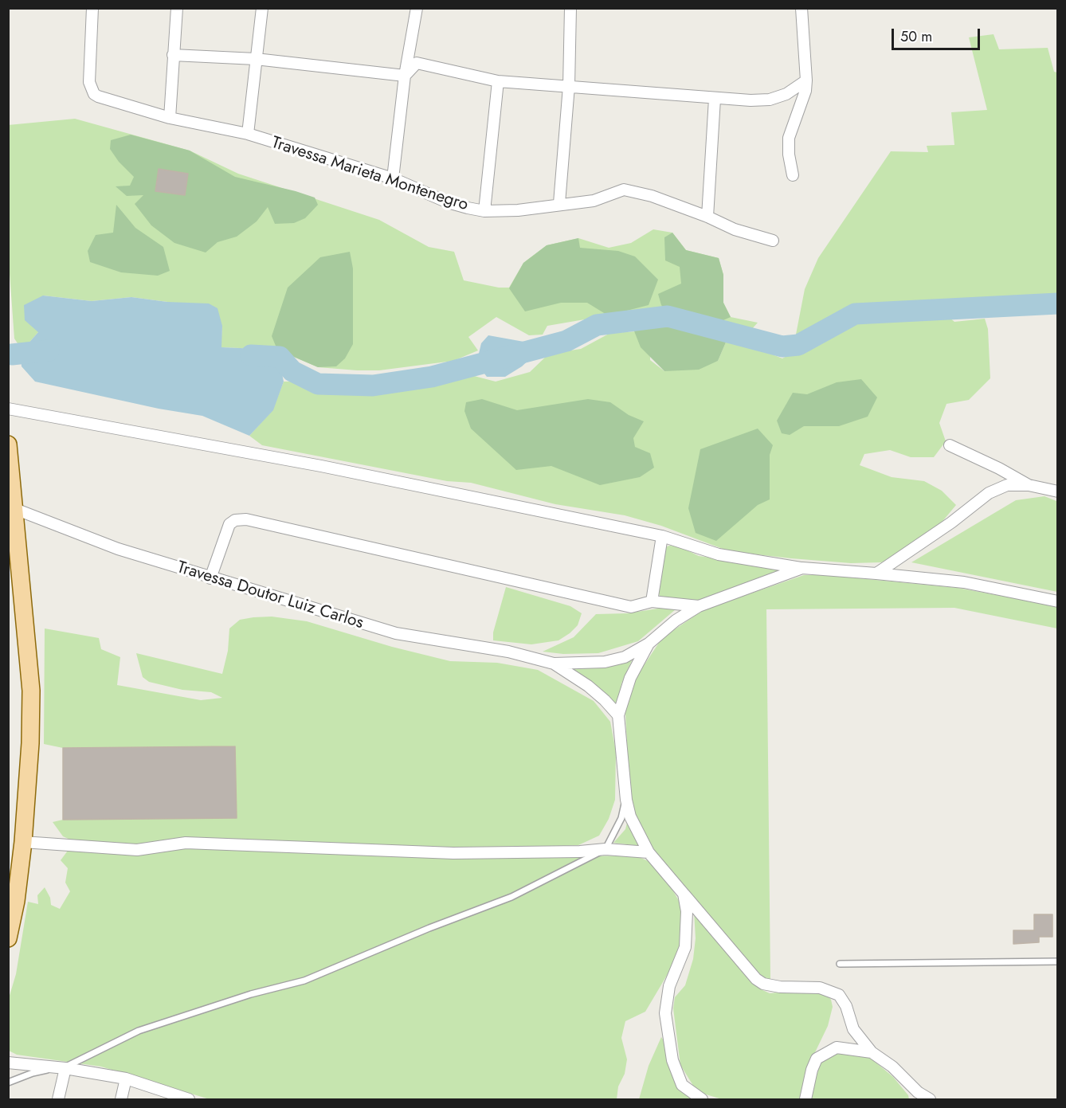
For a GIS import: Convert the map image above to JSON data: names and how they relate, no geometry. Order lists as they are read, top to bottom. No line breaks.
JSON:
{"streets":{"street":["Travessa Marieta Montenegro","Travessa Doutor Luiz Carlos"]},"scale_bar":"50 m"}
